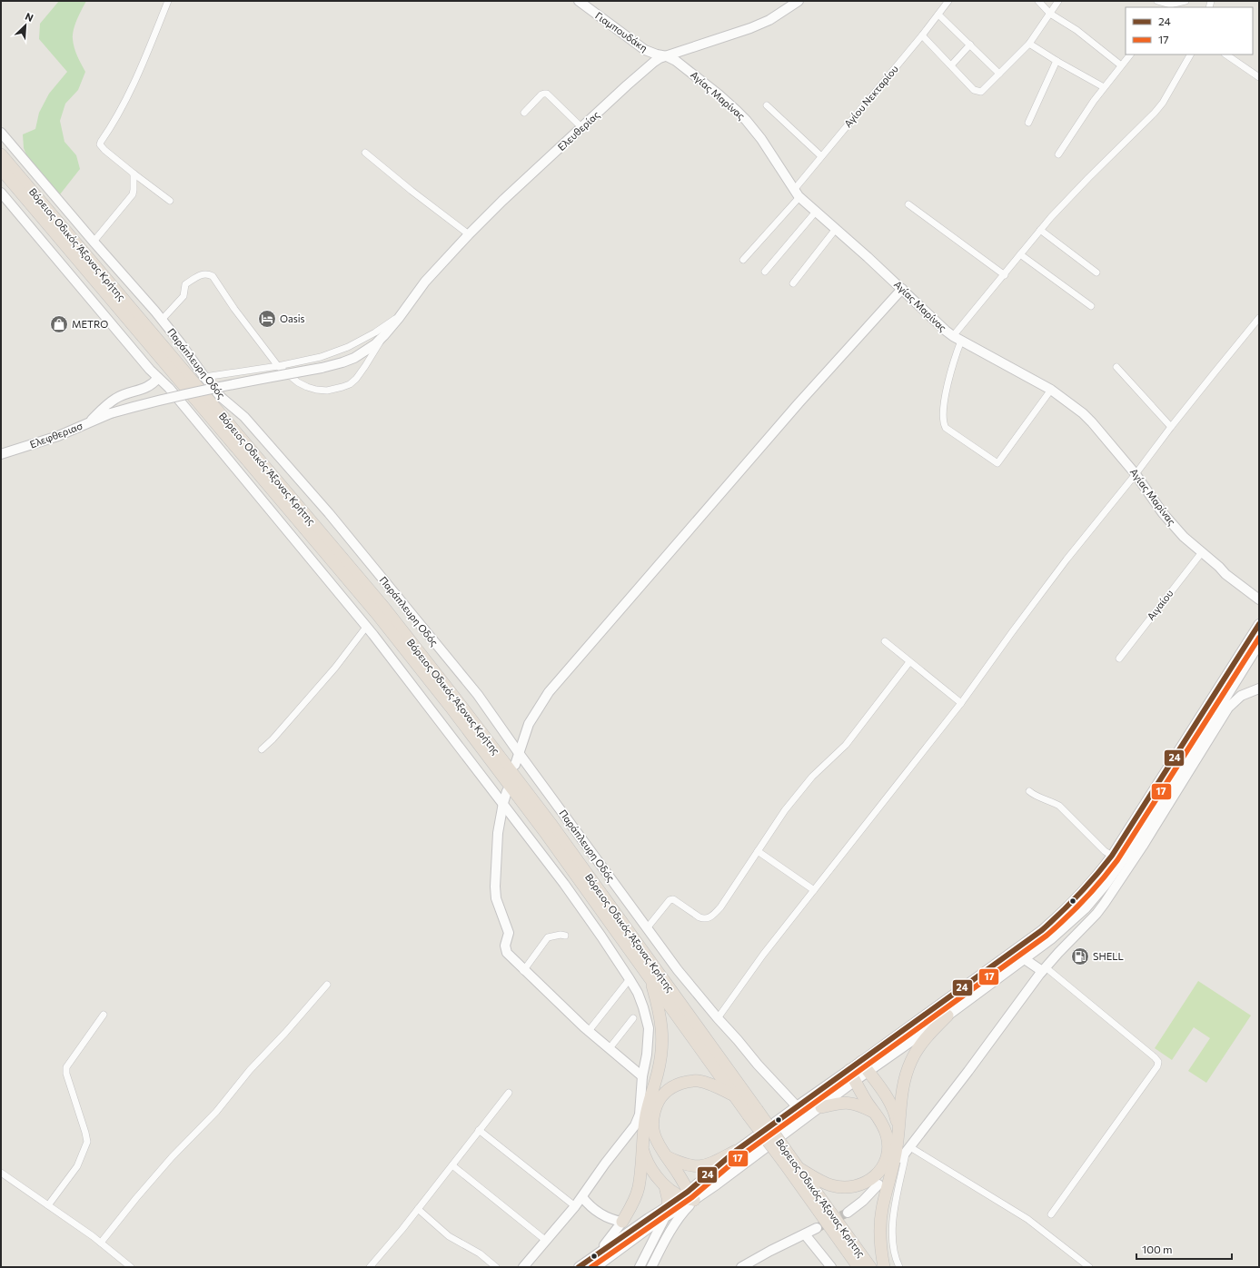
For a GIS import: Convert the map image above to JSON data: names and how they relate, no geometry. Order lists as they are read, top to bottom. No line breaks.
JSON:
{"streets":{"highway":["Βόρειος Οδικός Άξονας Κρήτης"],"street":["Γιαμπουδάκη","Αγίας Μαρίνας","Αγίου Νεκταρίου","Ελευθερίας","Παράπλευρη Οδός","Ελεφθεριασ","Αιγαίου"]},"crossings":[["Γιαμπουδάκη","Αγίας Μαρίνας"],["Γιαμπουδάκη","Ελευθερίας"],["Αγίας Μαρίνας","Αγίου Νεκταρίου"],["Αγίας Μαρίνας","Ελευθερίας"],["Αγίας Μαρίνας","Αιγαίου"],["Ελευθερίας","Ελεφθεριασ"]],"places":{"hotel":["Oasis"],"shop":["METRO"],"fuel station":["SHELL"]},"lines":["transit line 24","transit line 17"],"legend":["24","17"],"scale_bar":"100 m","north":"top right"}
